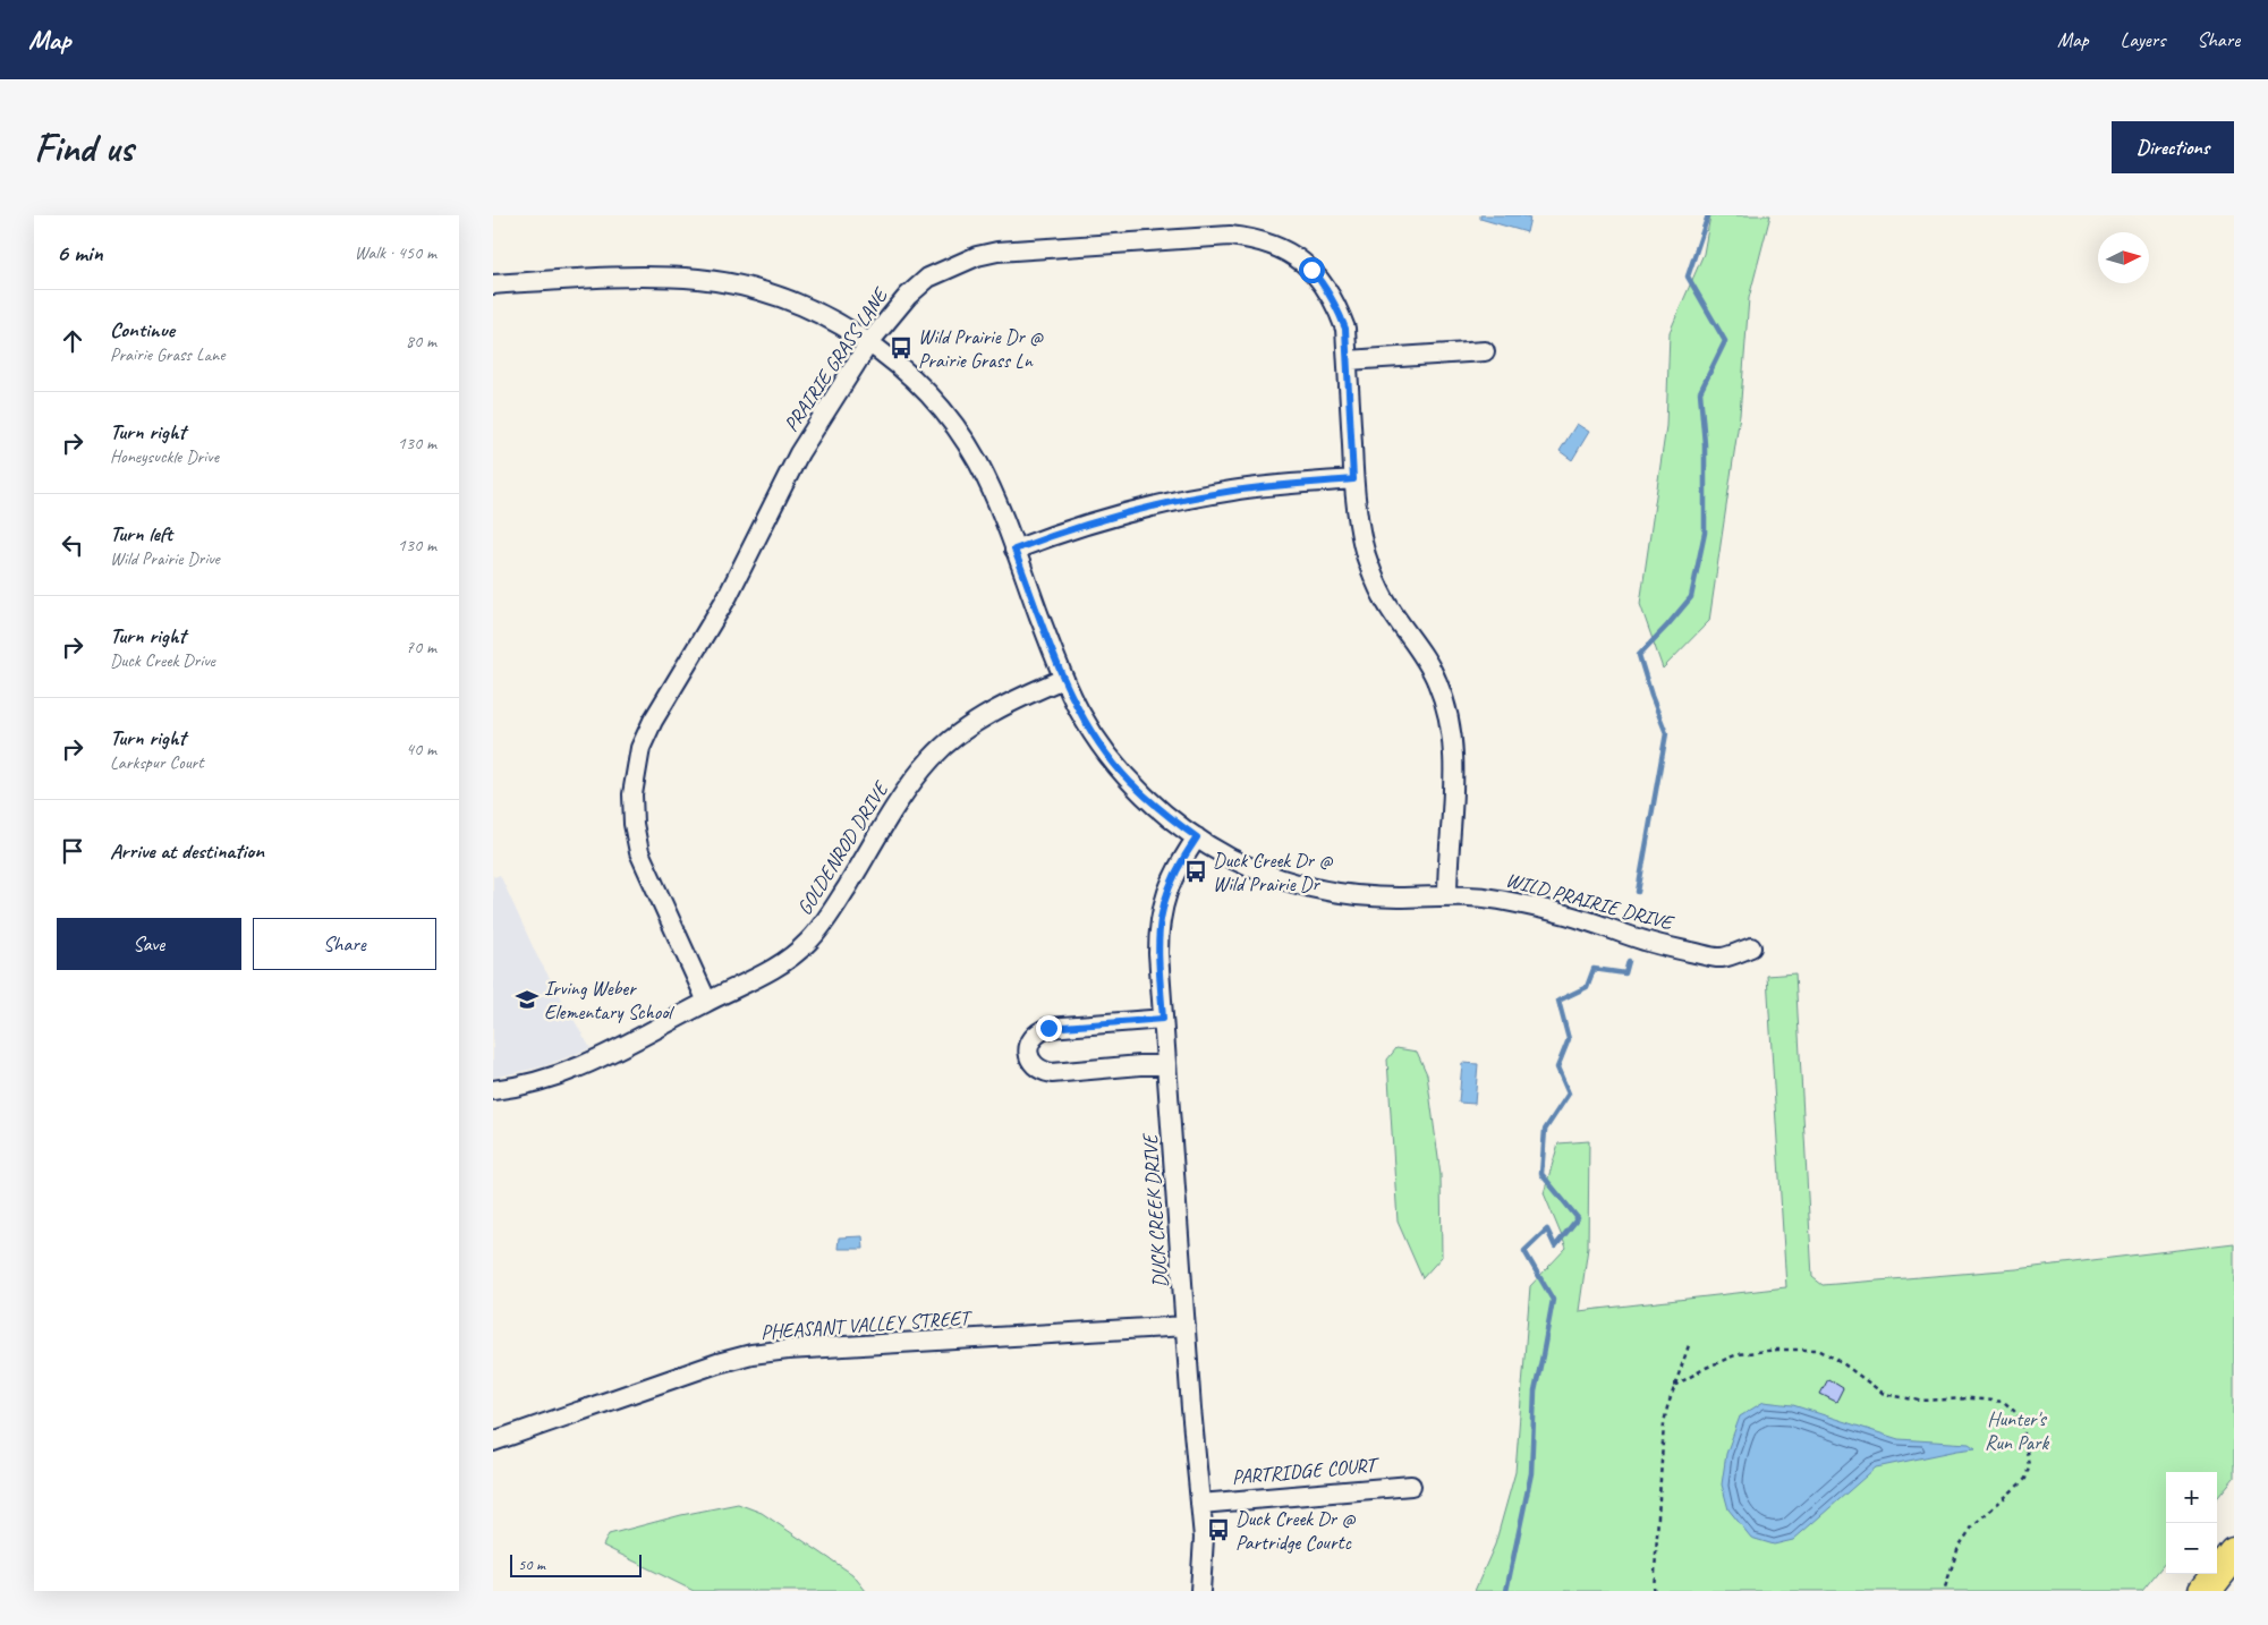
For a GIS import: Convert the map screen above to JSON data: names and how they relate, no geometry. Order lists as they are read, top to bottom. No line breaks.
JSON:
{"streets":{"street":["PRAIRIE GRASS LANE","GOLDENROD DRIVE","WILD PRAIRIE DRIVE","DUCK CREEK DRIVE","PHEASANT VALLEY STREET","PARTRIDGE COURT"]},"crossings":[["PRAIRIE GRASS LANE","GOLDENROD DRIVE"],["PRAIRIE GRASS LANE","WILD PRAIRIE DRIVE"],["GOLDENROD DRIVE","WILD PRAIRIE DRIVE"],["WILD PRAIRIE DRIVE","DUCK CREEK DRIVE"],["DUCK CREEK DRIVE","PHEASANT VALLEY STREET"],["DUCK CREEK DRIVE","PARTRIDGE COURT"]],"parks":["Hunter's Run Park"],"places":{"bus stop":["Wild Prairie Dr @ Prairie Grass Ln","Duck Creek Dr @ Wild Prairie Dr","Duck Creek Dr @ Partridge Courtc"],"school or university":["Irving Weber Elementary School"]},"scale_bar":"50 m","north":"right","page":{"header":"Map","nav":["Map","Layers","Share"],"buttons":["Directions",["Save","Share"]],"title":"Find us","heading":["6 min","Walk · 450 m"],"list":[["Continue","Prairie Grass Lane","80 m"],["Turn right","Honeysuckle Drive","130 m"],["Turn left","Wild Prairie Drive","130 m"],["Turn right","Duck Creek Drive","70 m"],["Turn right","Larkspur Court","40 m"],"Arrive at destination"],"map_buttons":["+","−"],"scale":"50 m"}}
